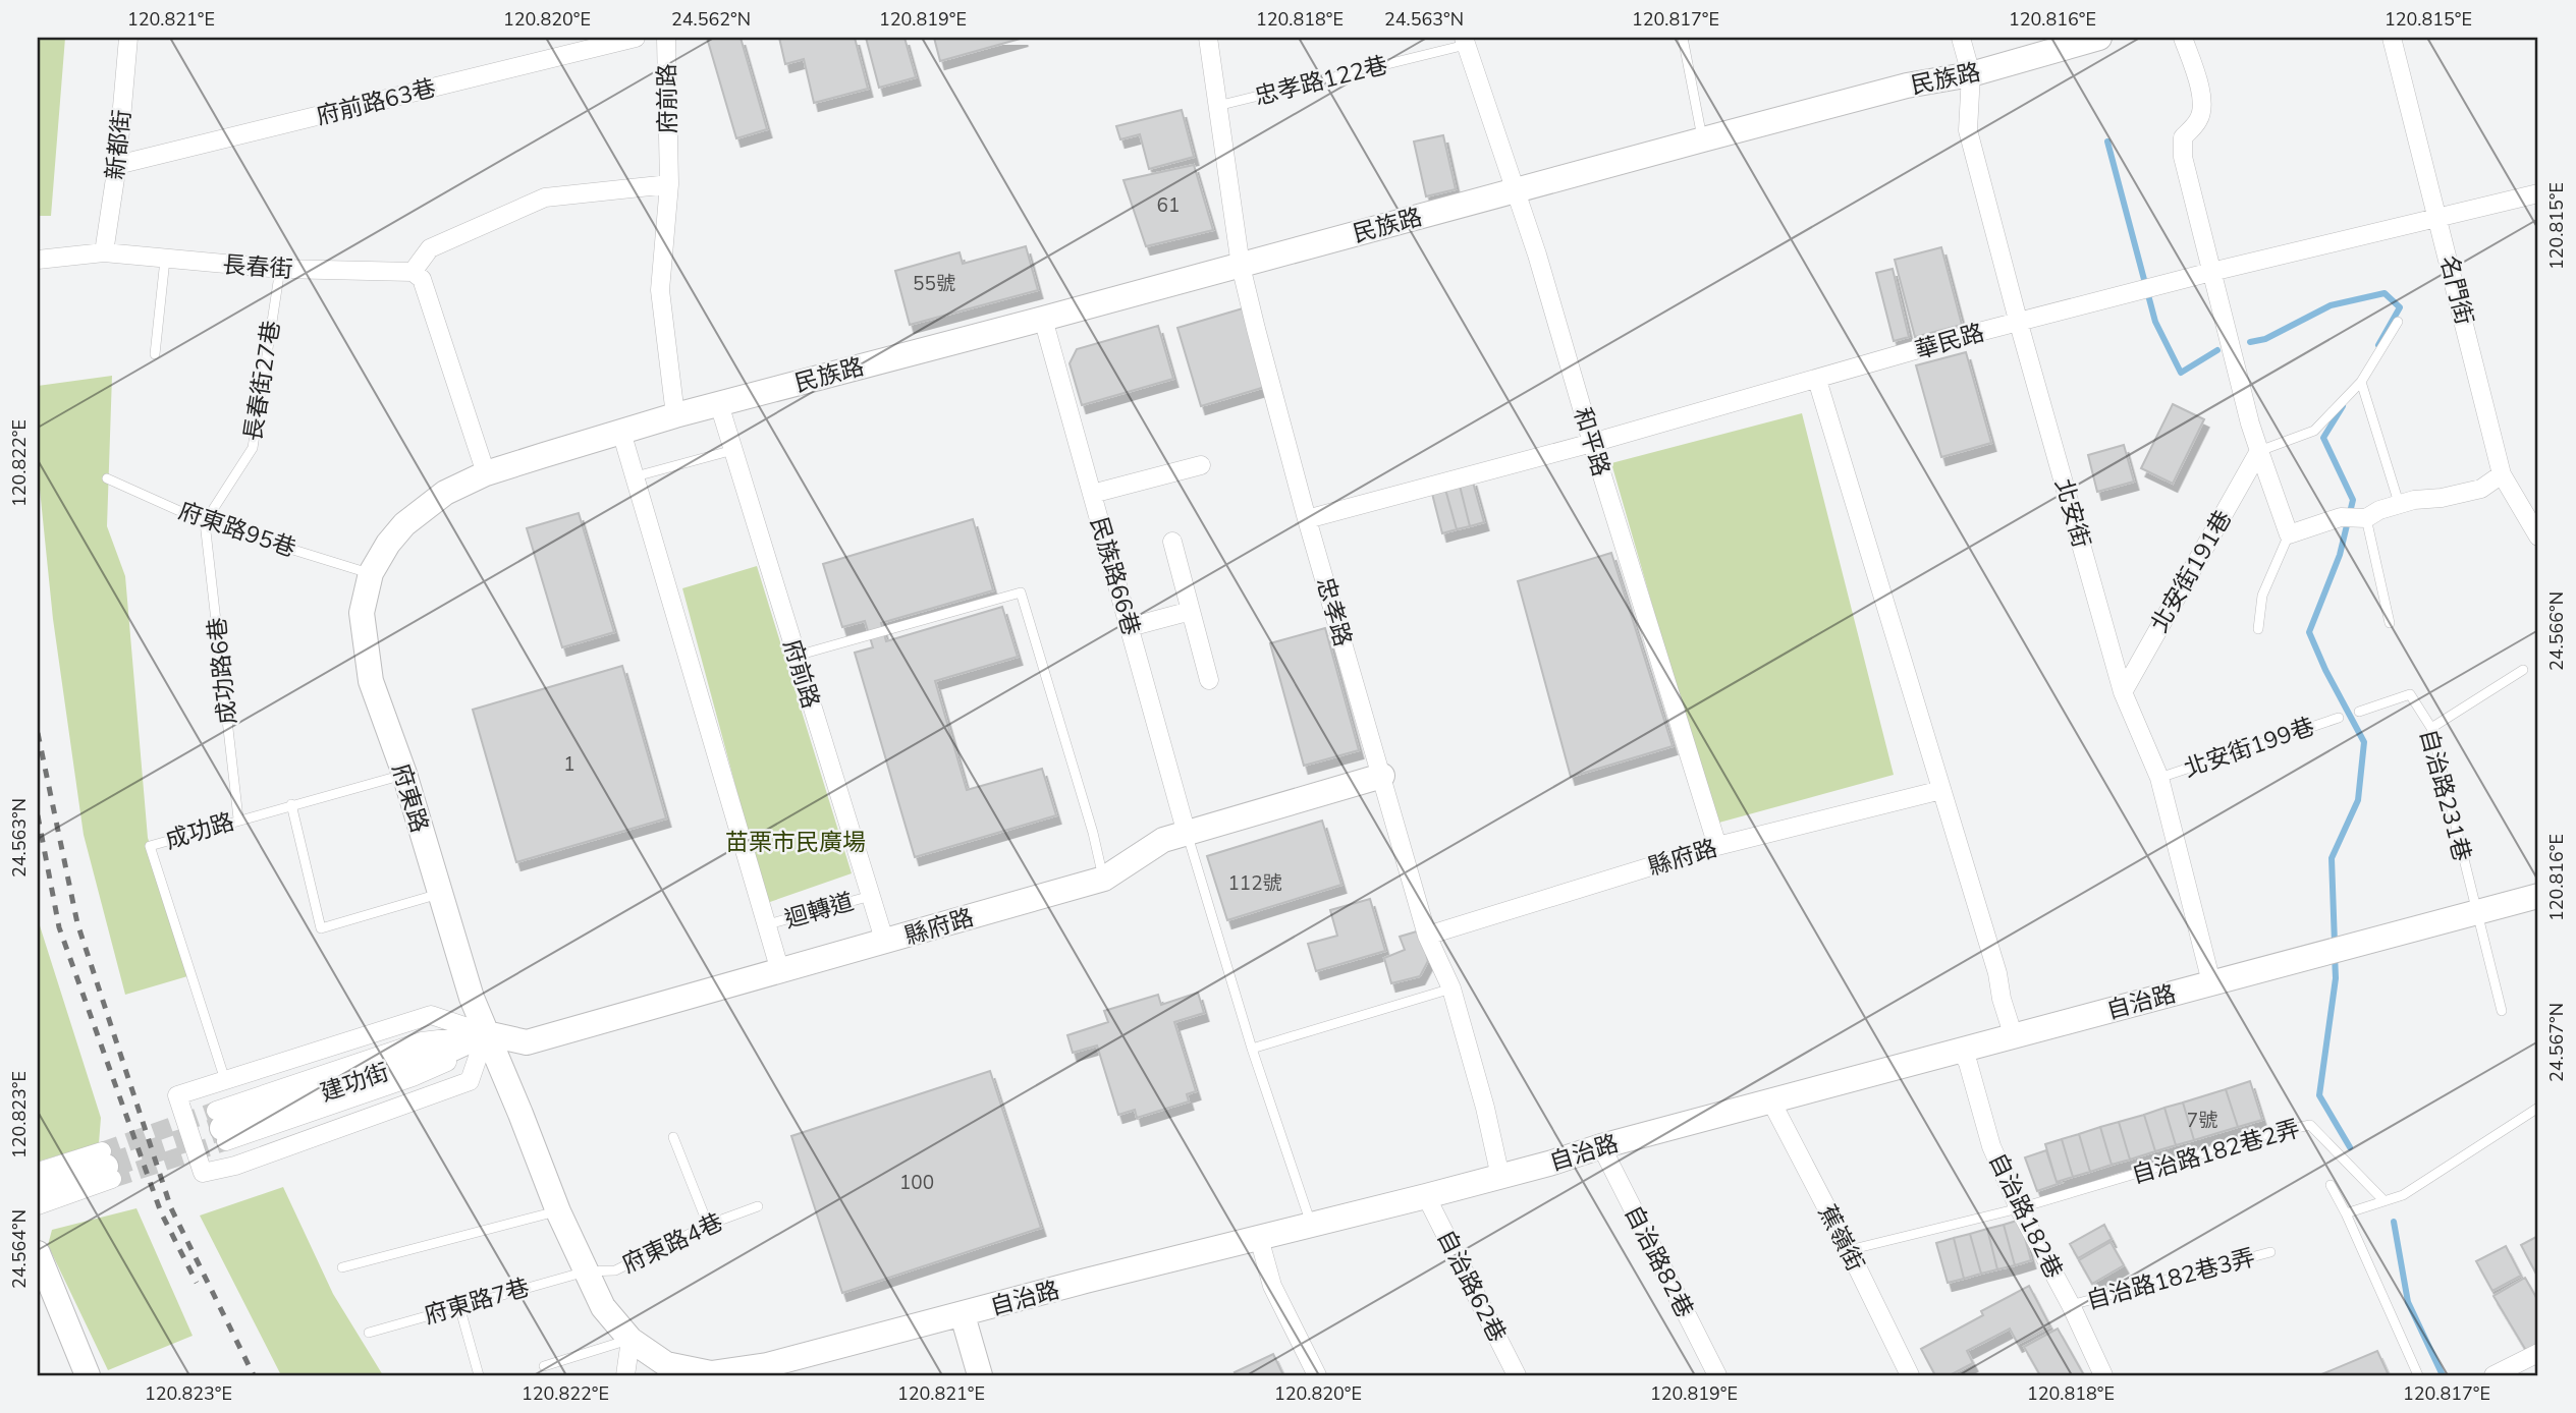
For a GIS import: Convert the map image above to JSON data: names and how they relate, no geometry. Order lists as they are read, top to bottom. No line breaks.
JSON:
{"streets":{"street":["民族路","府前路","府前路63巷","新都街","長春街","名門街","華民路","和平路","北安街","北安街191巷","民族路66巷","忠孝路","府東路","縣府路","自治路","建功街","自治路182巷","蕉嶺街","自治路82巷","自治路62巷"],"lane":["忠孝路122巷","長春街27巷","府東路95巷","成功路6巷","北安街199巷","自治路231巷","成功路","迴轉道","自治路182巷2弄","府東路4巷","自治路182巷3弄","府東路7巷"]},"crossings":[["民族路","府前路"],["民族路","和平路"],["民族路","北安街"],["民族路","民族路66巷"],["民族路","忠孝路"],["民族路","府東路"],["忠孝路122巷","和平路"],["忠孝路122巷","忠孝路"],["府前路","府東路"],["府前路","縣府路"],["府前路","迴轉道"],["府前路63巷","新都街"],["新都街","長春街"],["長春街","長春街27巷"],["名門街","華民路"],["華民路","和平路"],["華民路","北安街"],["華民路","忠孝路"],["長春街27巷","府東路95巷"],["長春街27巷","成功路6巷"],["和平路","縣府路"],["北安街","北安街191巷"],["北安街","北安街199巷"],["北安街","自治路"],["府東路95巷","成功路6巷"],["府東路95巷","府東路"],["民族路66巷","縣府路"],["忠孝路","縣府路"],["忠孝路","自治路"],["成功路6巷","成功路"],["自治路231巷","自治路"],["府東路","成功路"],["府東路","縣府路"],["府東路","自治路"],["府東路","建功街"],["府東路","府東路4巷"],["府東路","府東路7巷"],["縣府路","建功街"],["自治路","自治路182巷"],["自治路","蕉嶺街"],["自治路","自治路82巷"],["自治路","自治路62巷"],["自治路182巷2弄","自治路182巷"],["自治路182巷","自治路182巷3弄"],["府東路4巷","府東路7巷"]],"parks":["苗栗市民廣場"],"house_numbers":["61","55號","1","112號","7號","100"],"coordinates":["120.821°E","120.820°E","24.562°N","120.819°E","120.818°E","24.563°N","120.817°E","120.816°E","120.815°E","120.822°E","24.566°N","24.567°N","120.823°E","24.564°N"]}
